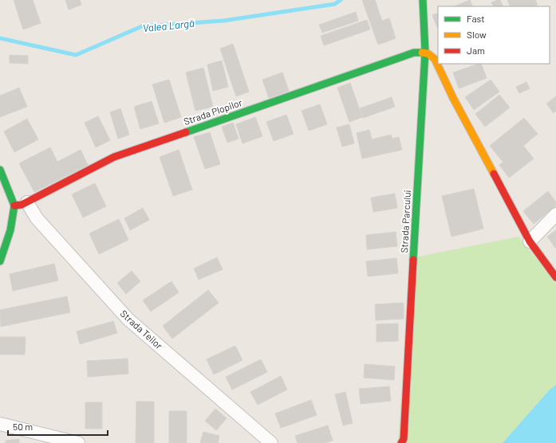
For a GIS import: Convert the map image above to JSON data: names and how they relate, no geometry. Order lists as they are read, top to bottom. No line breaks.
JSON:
{"streets":{"street":["Strada Plopilor","Strada Parcului","Strada Teilor"]},"crossings":[["Strada Plopilor","Strada Parcului"],["Strada Plopilor","Strada Teilor"]],"water":["Valea Largă"],"legend":["Fast","Slow","Jam"],"scale_bar":"50 m"}
